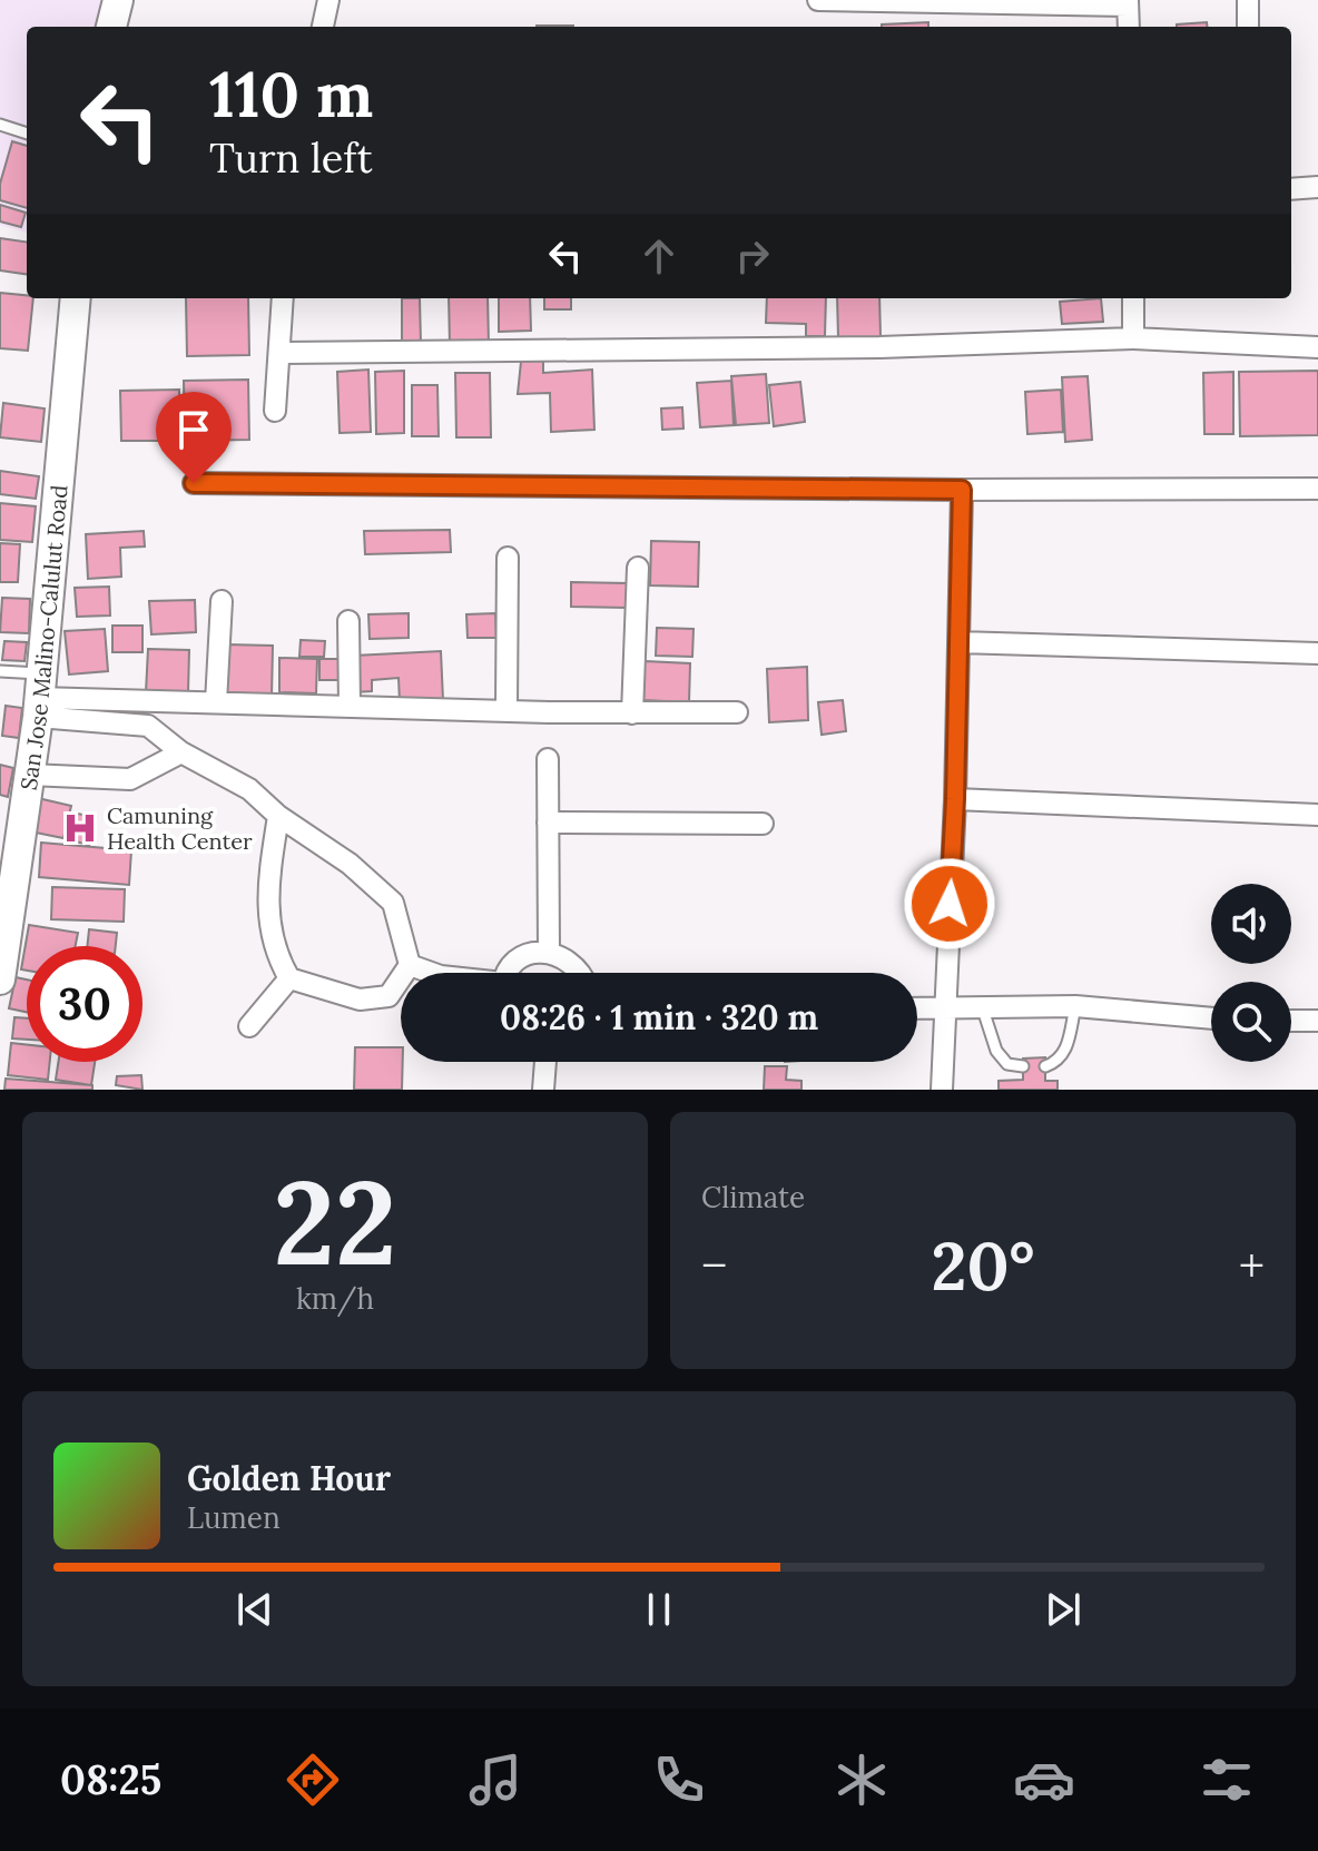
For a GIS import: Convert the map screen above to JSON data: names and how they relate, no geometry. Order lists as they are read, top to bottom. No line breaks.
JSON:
{"streets":{"main road":["San Jose Malino-Calulut Road"]},"places":{"hospital":["Camuning Health Center"]},"page":{"turn":["110 m","Turn left"],"limit":"30","trip":"08:26 · 1 min · 320 m","tile":[["22","km/h"],"Climate"],"heat":["−","20°","+"],"song":["Golden Hour","Lumen"],"tabs":"08:25"}}
